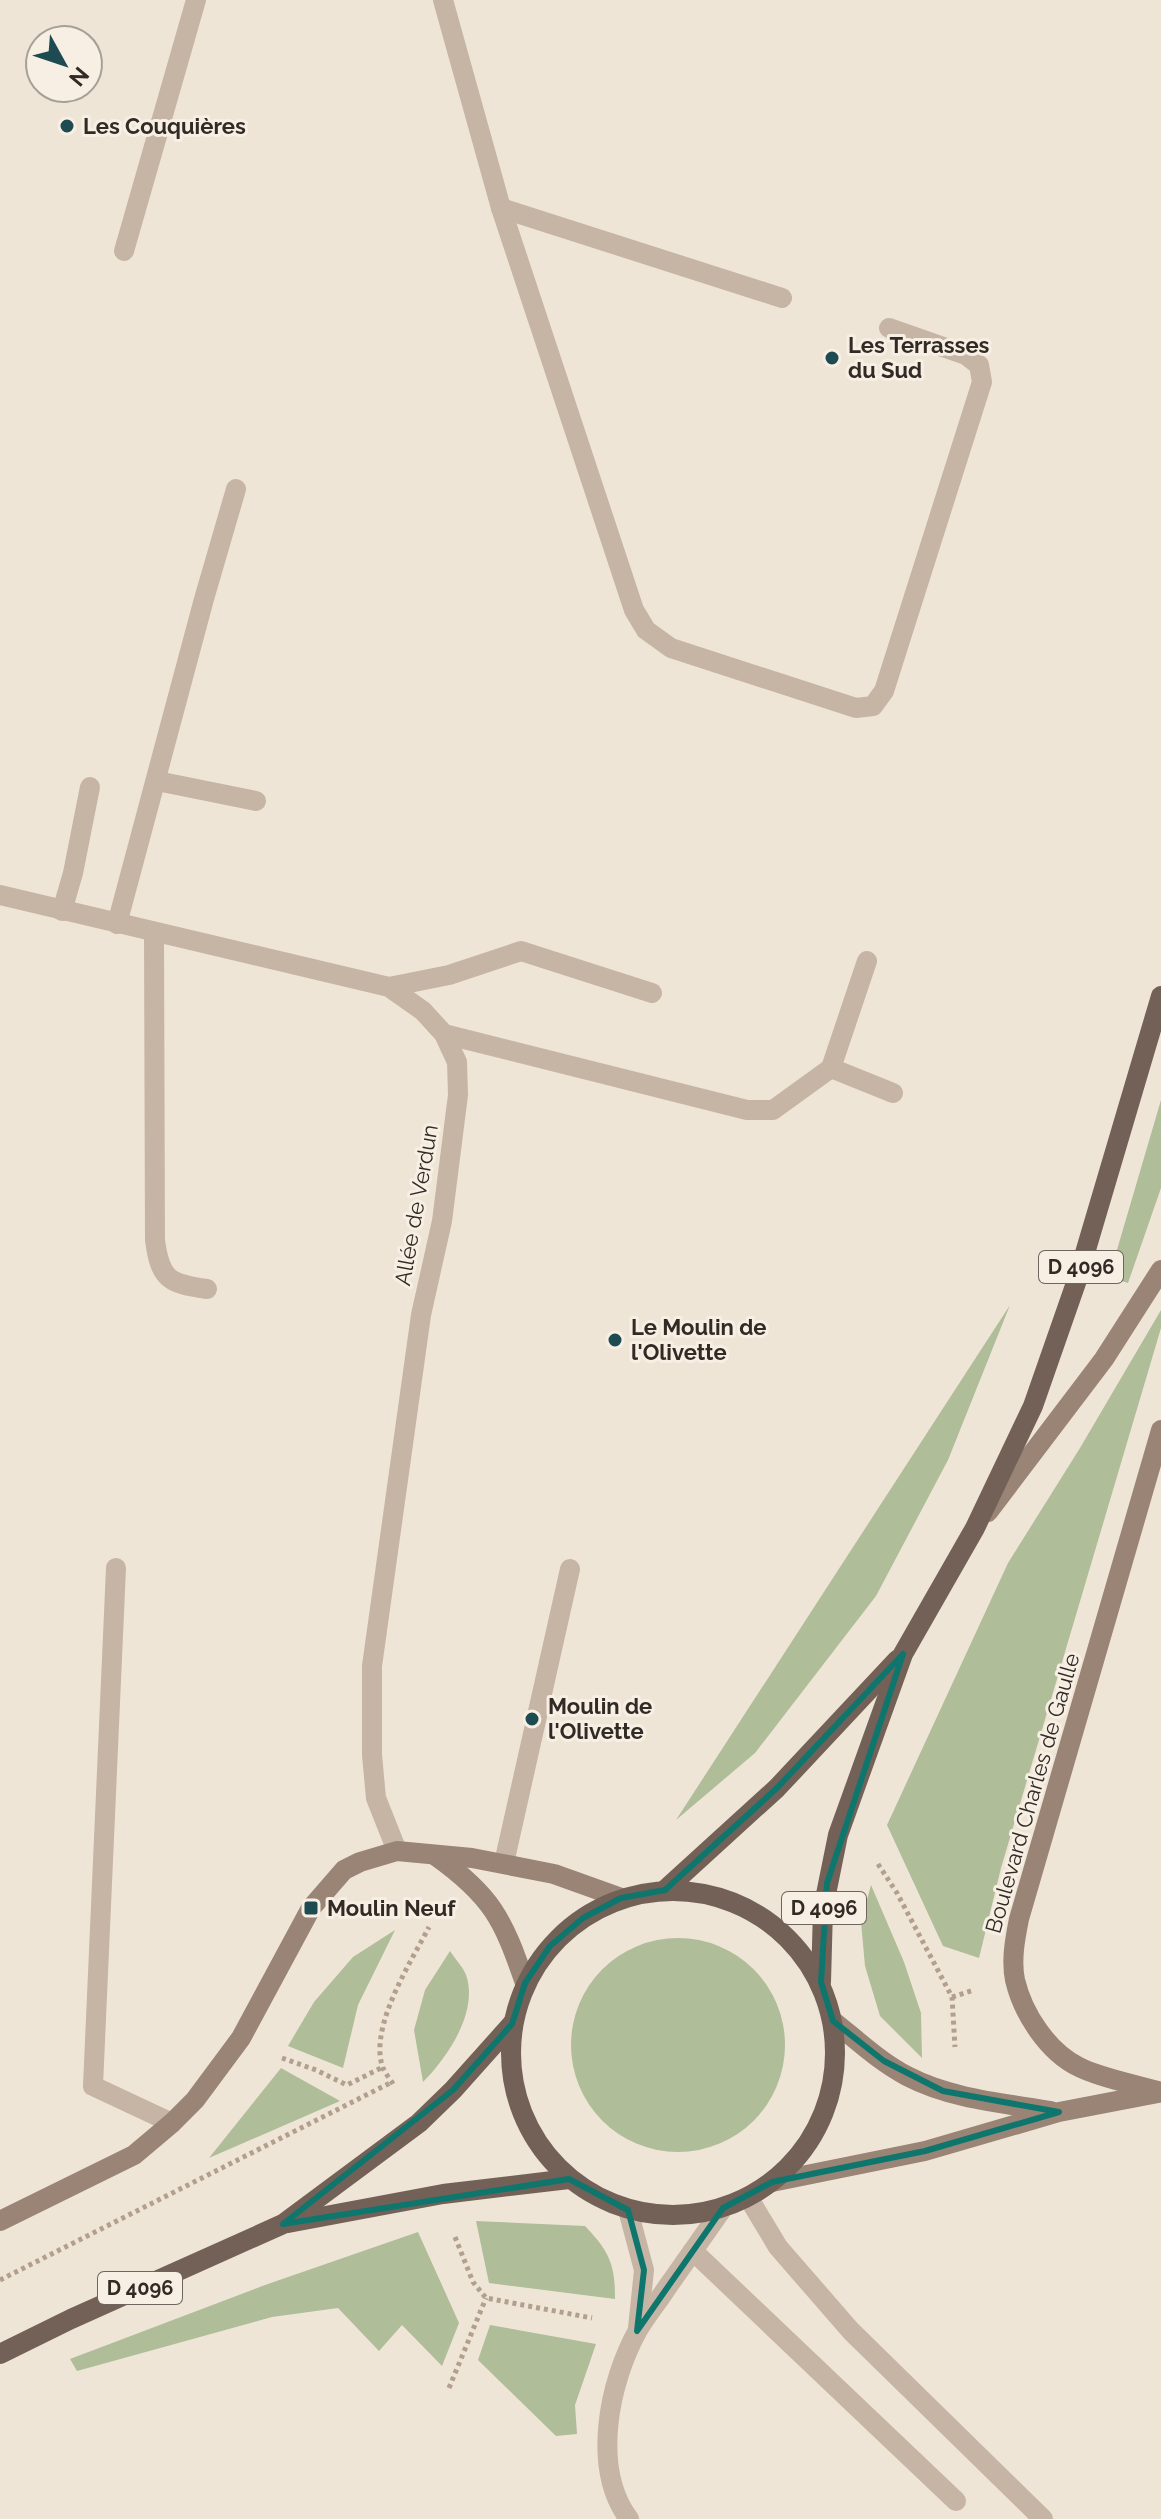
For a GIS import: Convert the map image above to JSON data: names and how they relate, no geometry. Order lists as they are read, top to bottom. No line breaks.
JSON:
{"streets":{"main road":["D 4096"],"street":["Allée de Verdun","Boulevard Charles de Gaulle"]},"places":{"other":["Les Couquières","Les Terrasses du Sud","Le Moulin de l'Olivette","Moulin de l'Olivette"],"transit":["Moulin Neuf"]},"north":"bottom right"}
